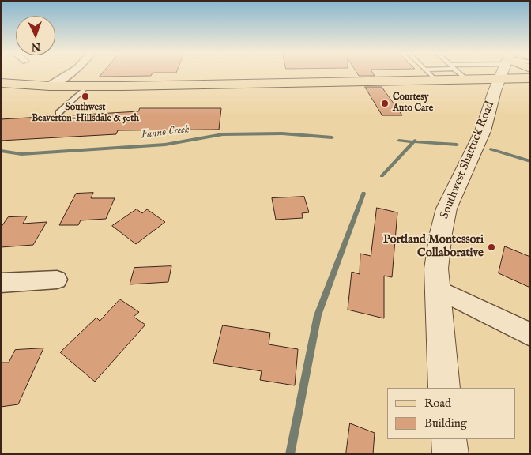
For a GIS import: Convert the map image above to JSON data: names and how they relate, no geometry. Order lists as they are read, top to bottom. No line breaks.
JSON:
{"streets":{"street":["Southwest Shattuck Road"]},"water":["Fanno Creek"],"places":["Southwest Beaverton-Hillsdale & 50th","Courtesy Auto Care","Portland Montessori Collaborative"],"legend":["Road","Building"],"north":"bottom"}
